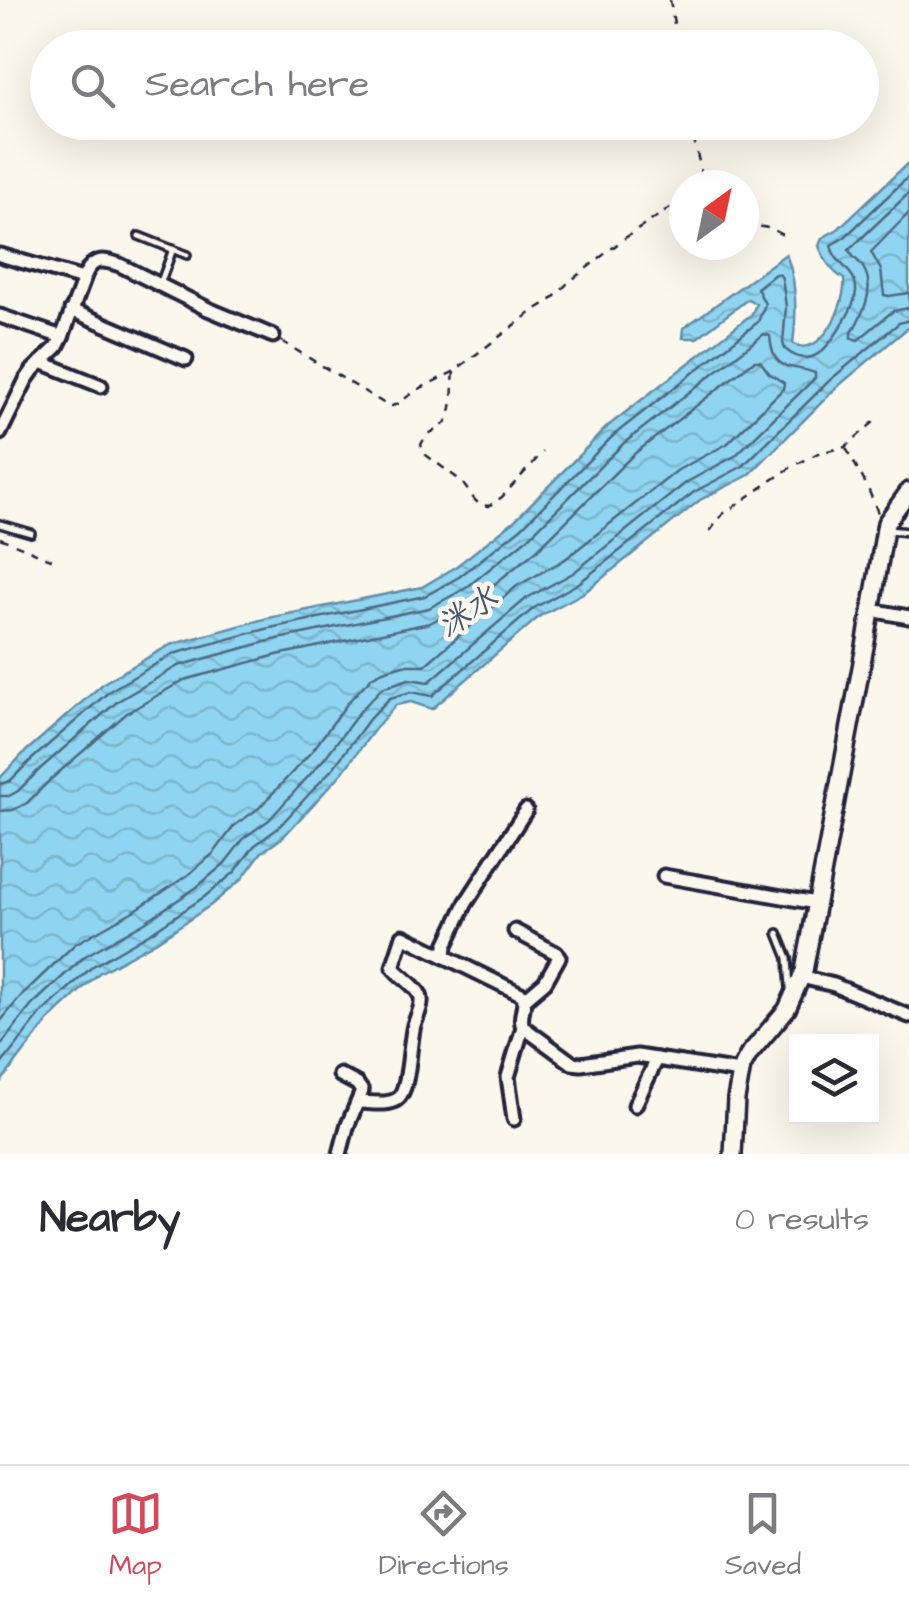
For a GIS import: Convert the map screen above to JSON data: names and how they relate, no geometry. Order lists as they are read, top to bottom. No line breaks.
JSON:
{"water":["洣水"],"north":"top right","page":{"search":"Search here","heading":["Nearby","0 results"],"nav":["Map","Directions","Saved"]}}
